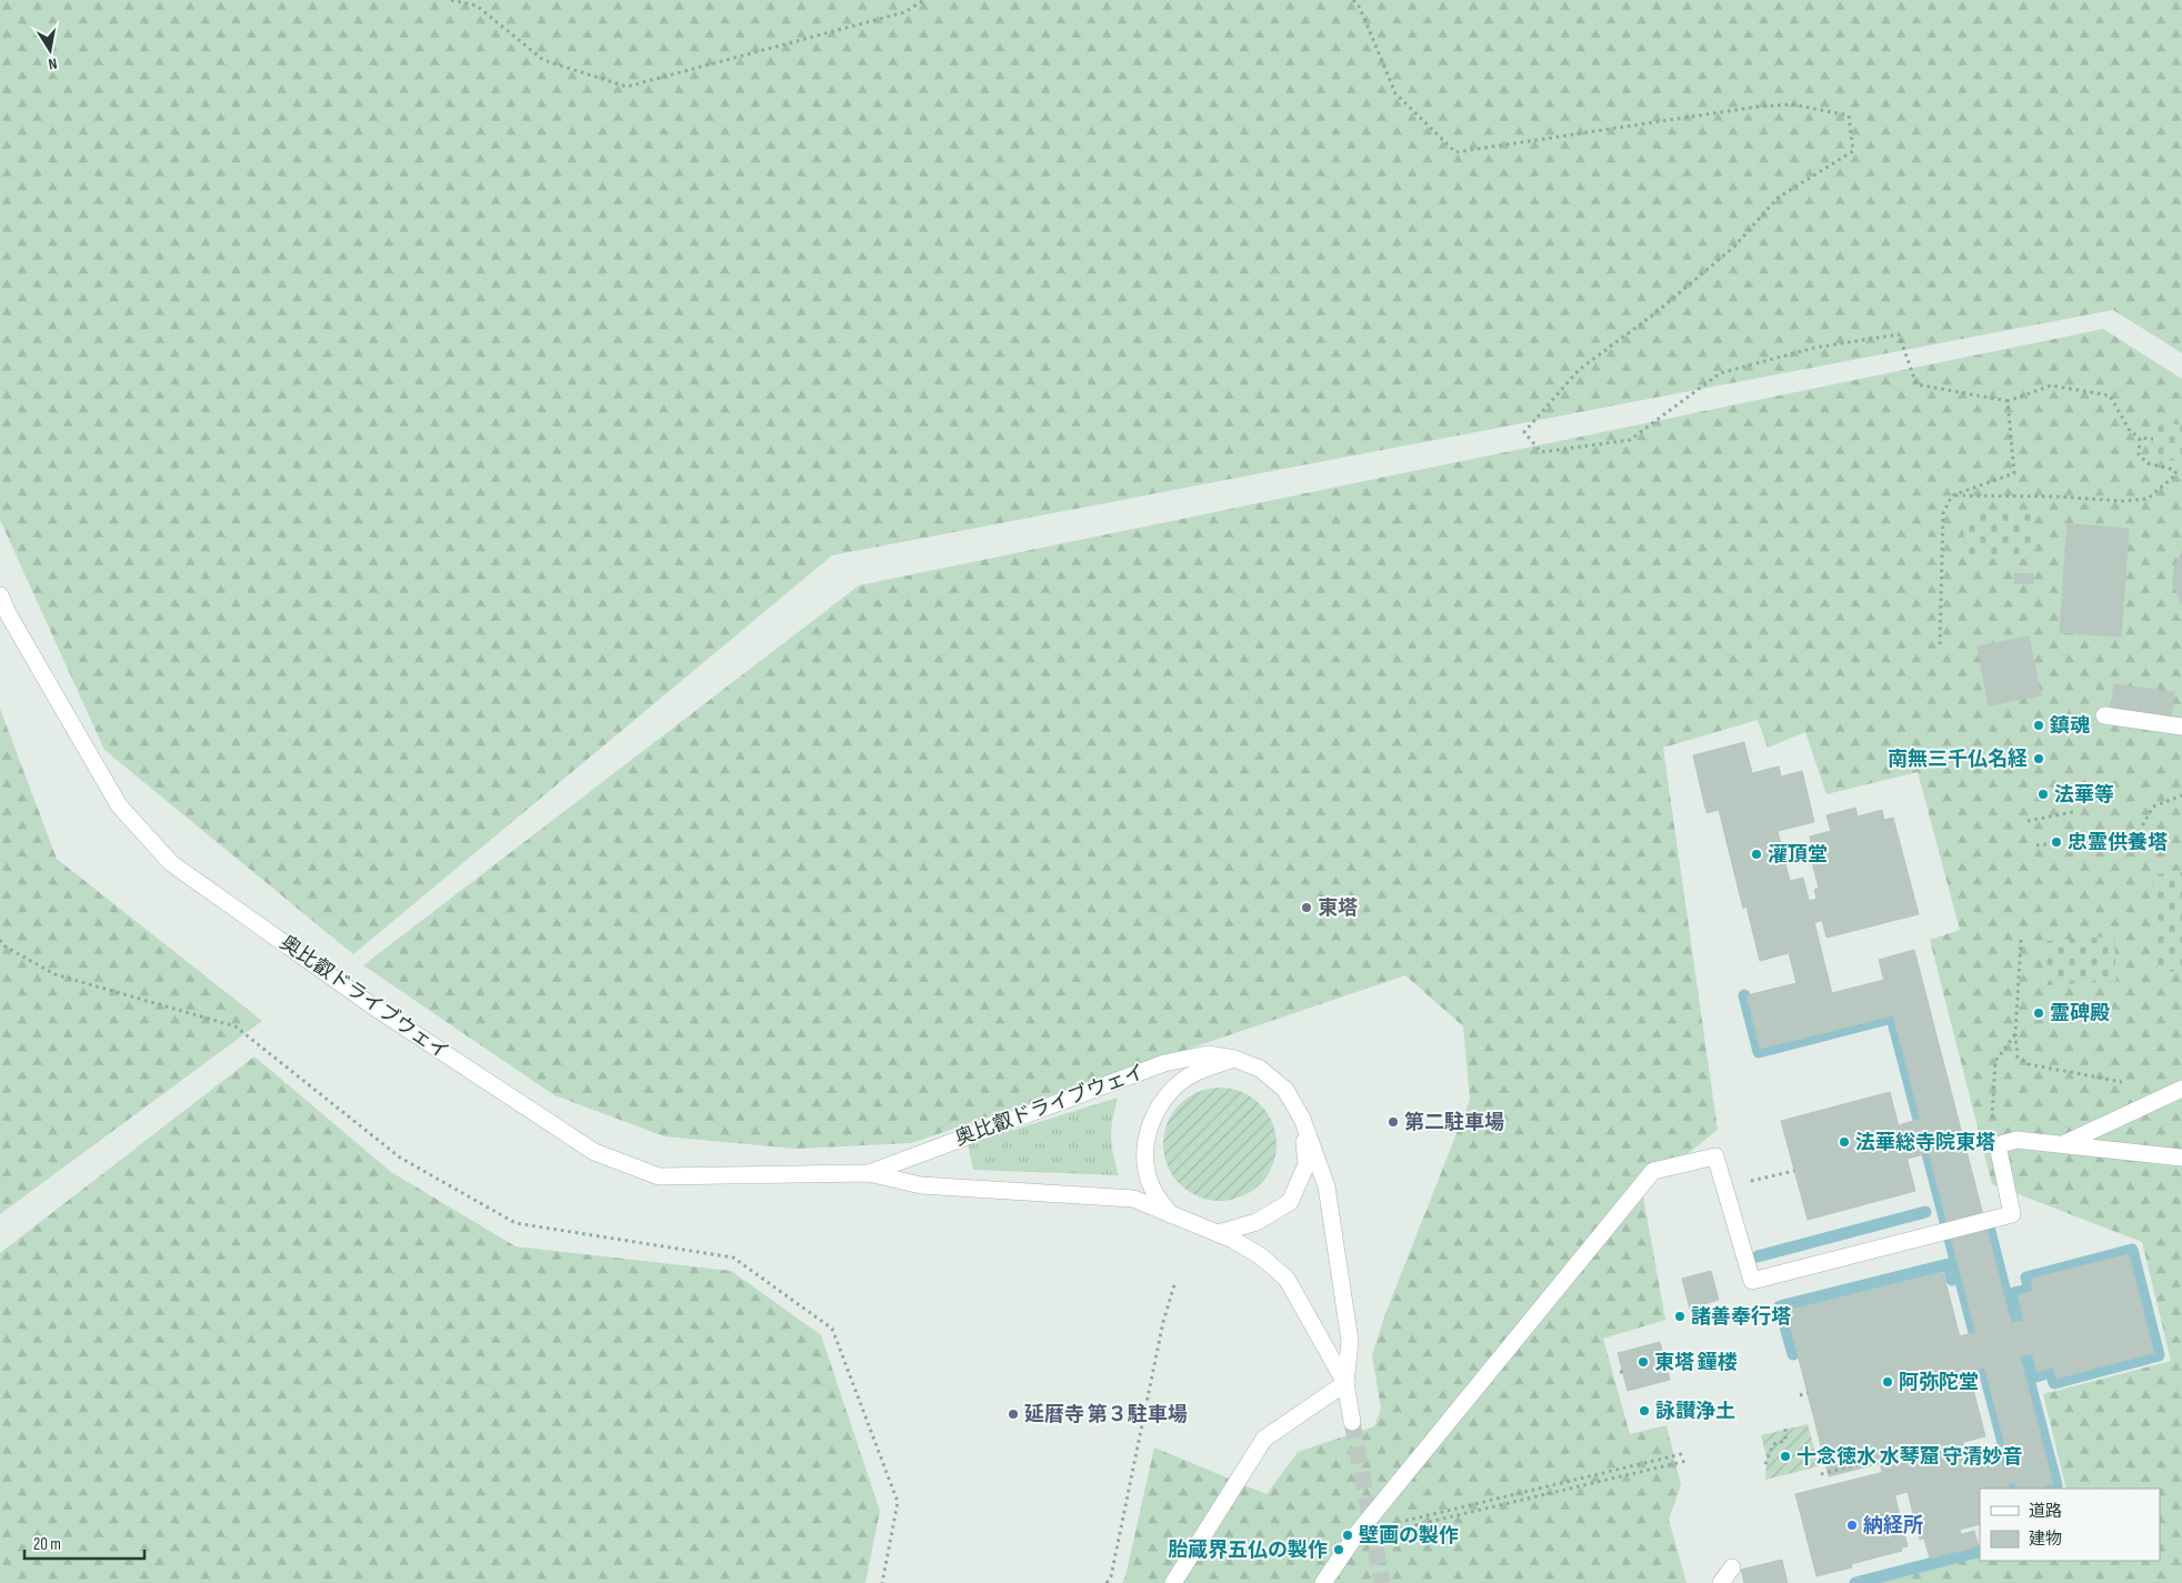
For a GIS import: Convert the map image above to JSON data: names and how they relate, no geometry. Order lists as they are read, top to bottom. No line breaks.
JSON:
{"streets":{"street":["奥比叡ドライブウェイ"]},"places":["鎮魂","南無三千仏名経","法華等","忠霊供養塔","灌頂堂","東塔","霊碑殿","第二駐車場","法華総寺院東塔","諸善奉行塔","東塔 鐘楼","阿弥陀堂","詠讃浄土","延暦寺 第３駐車場","十念徳水 水琴窟 守清妙音","納経所","壁画の製作","胎蔵界五仏の製作"],"legend":["道路","建物"],"scale_bar":"20 m","north":"bottom"}
